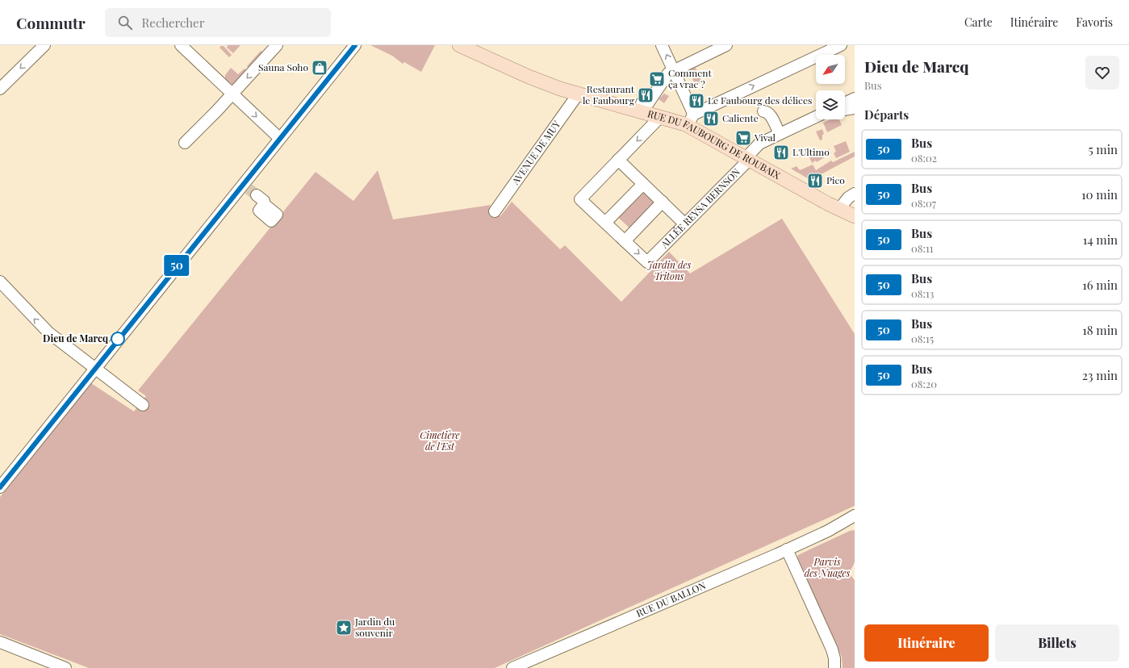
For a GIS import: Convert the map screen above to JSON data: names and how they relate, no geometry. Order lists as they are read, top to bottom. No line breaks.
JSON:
{"streets":{"main road":["RUE DU FAUBOURG DE ROUBAIX"],"street":["AVENUE DE MUY","ALLÉE REYSA BERNSON","RUE DU BALLON"]},"crossings":[["RUE DU FAUBOURG DE ROUBAIX","AVENUE DE MUY"],["RUE DU FAUBOURG DE ROUBAIX","ALLÉE REYSA BERNSON"]],"parks":["Jardin des Tritons","Cimetière de l'Est","Parvis des Nuages"],"places":{"shop":["Sauna Soho"],"supermarket":["Comment ça vrac ?","Vival"],"restaurant":["Restaurant le Faubourg","Le Faubourg des délices","Caliente","L'Ultimo","Pico"],"other":["Dieu de Marcq"],"place":["Jardin du souvenir"]},"lines":["bus line 50"],"north":"bottom left","page":{"header":"Commutr","search":"Rechercher","nav":["Carte","Itinéraire","Favoris"],"on_map":"50","heading":[["Dieu de Marcq","Bus"],"Départs"],"list":[{"mark":"50","name":"Bus","note":"08:02","value":"5 min"},{"mark":"50","name":"Bus","note":"08:07","value":"10 min"},{"mark":"50","name":"Bus","note":"08:11","value":"14 min"},{"mark":"50","name":"Bus","note":"08:13","value":"16 min"},{"mark":"50","name":"Bus","note":"08:15","value":"18 min"},{"mark":"50","name":"Bus","note":"08:20","value":"23 min"}],"buttons":["Itinéraire","Billets"]}}
